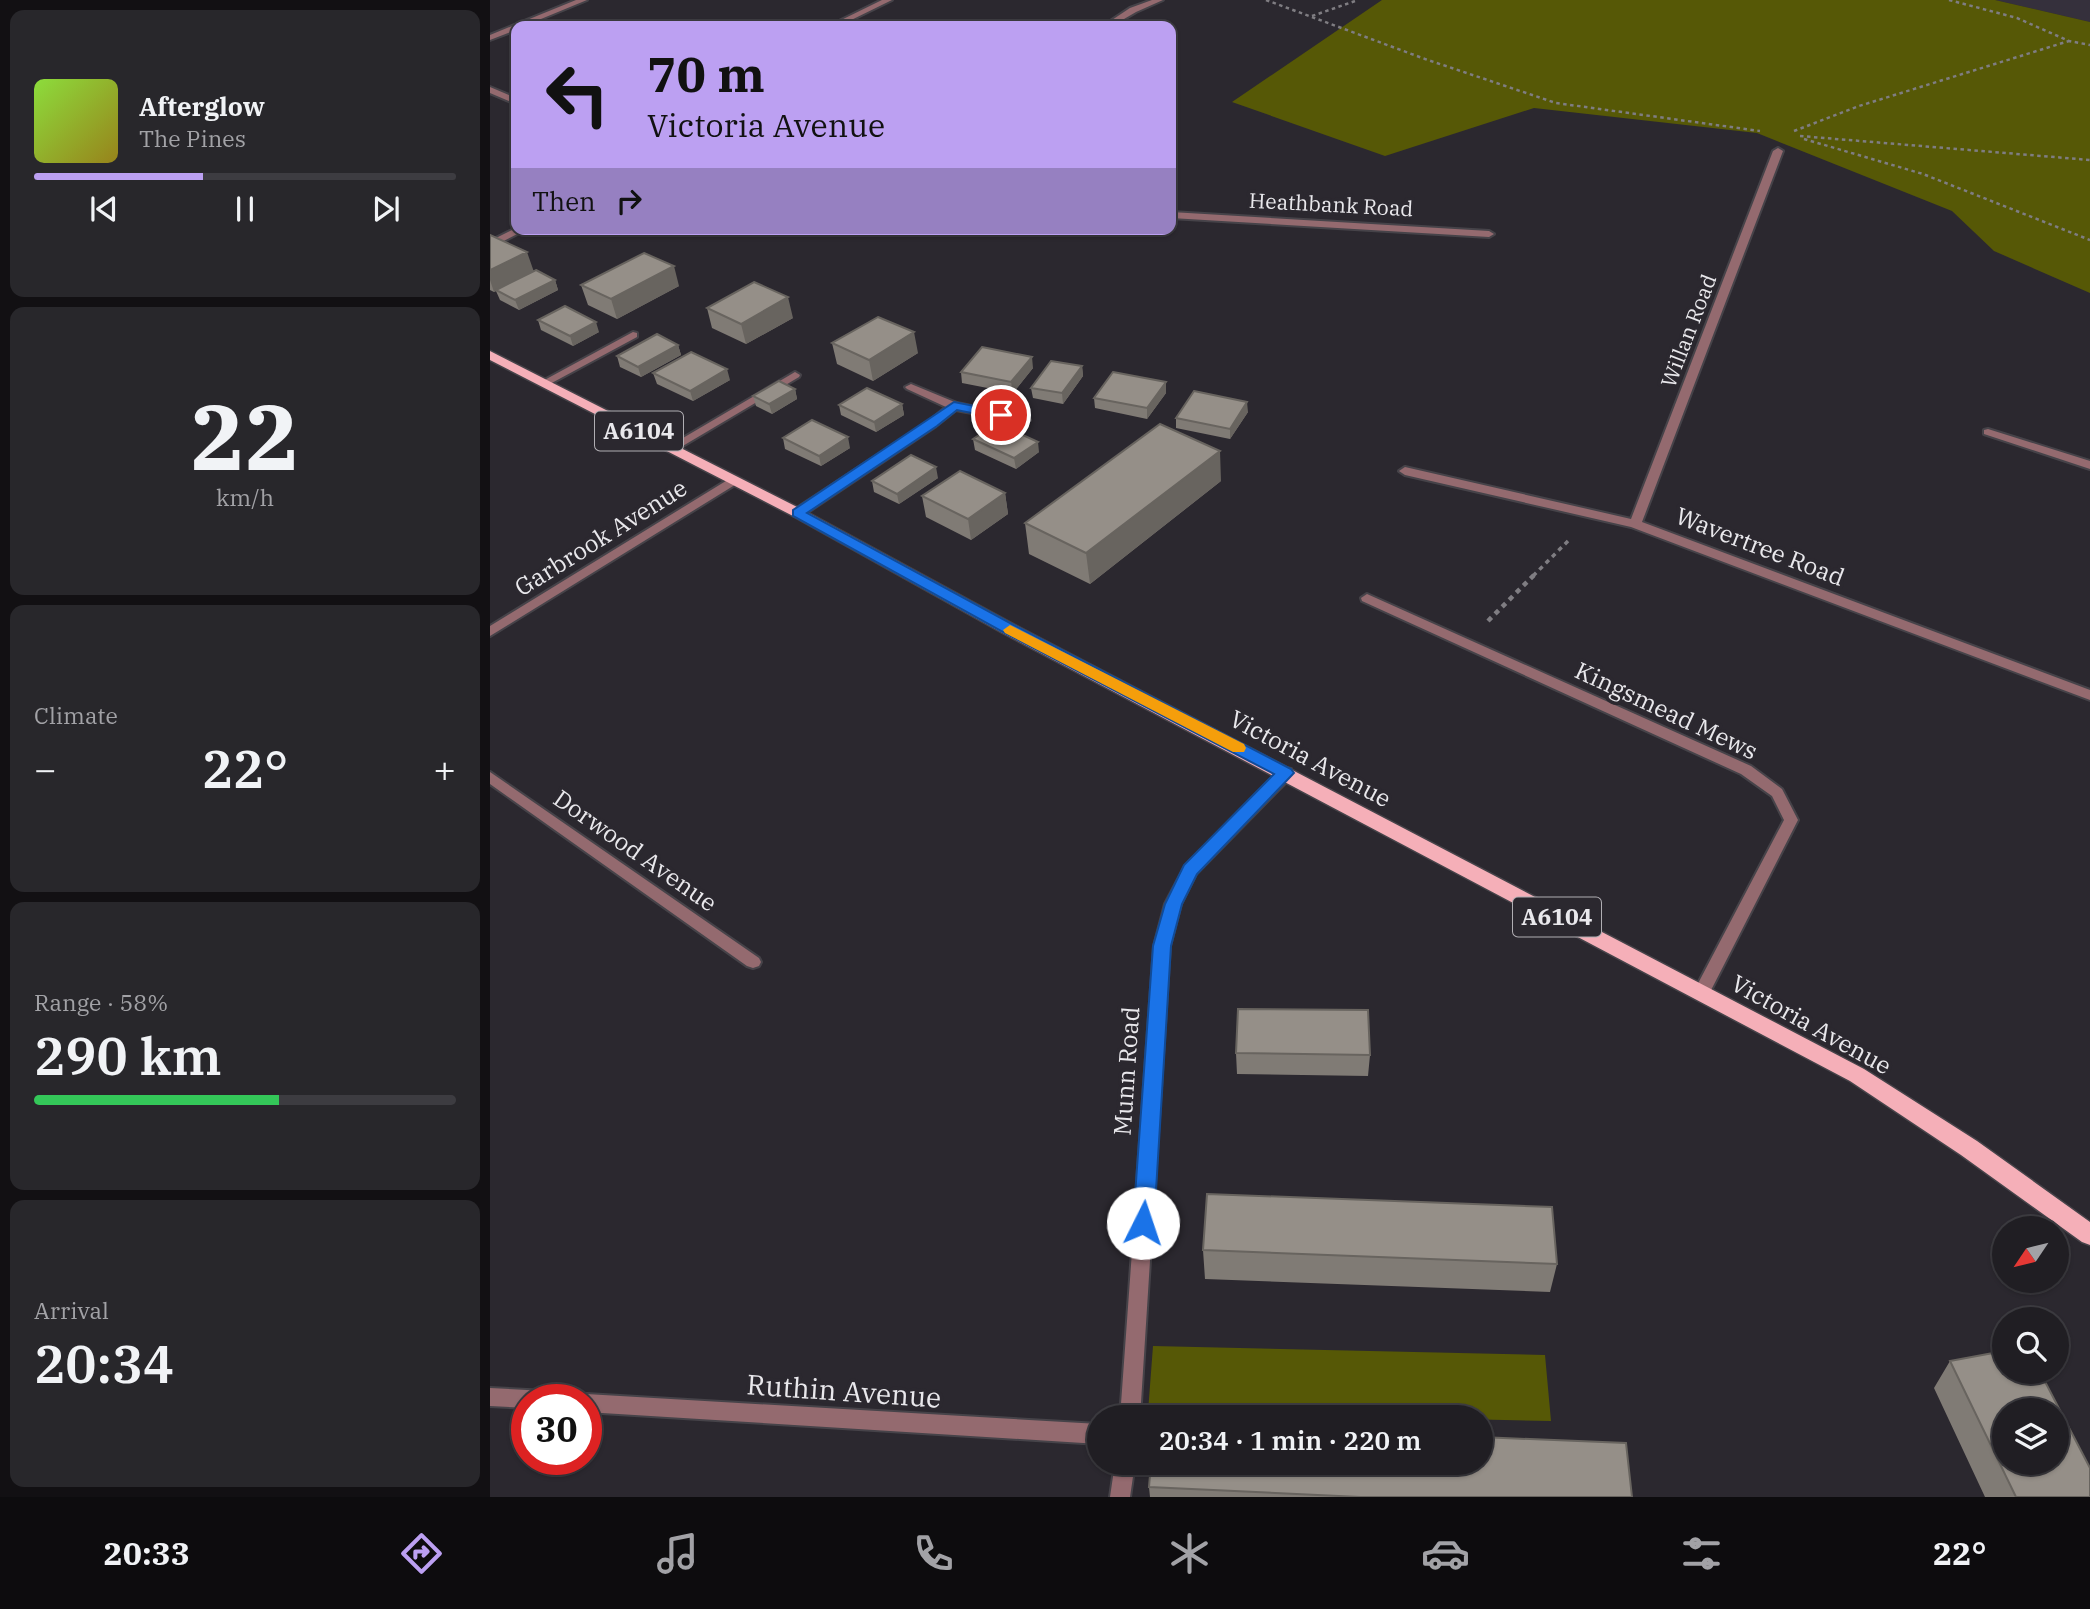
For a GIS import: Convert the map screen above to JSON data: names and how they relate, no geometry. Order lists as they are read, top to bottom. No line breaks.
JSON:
{"streets":{"main road":["A6104","Victoria Avenue"],"street":["Heathbank Road","Willan Road","Garbrook Avenue","Wavertree Road","Kingsmead Mews","Dorwood Avenue","Munn Road","Ruthin Avenue"]},"crossings":[["Willan Road","Wavertree Road"],["Garbrook Avenue","Victoria Avenue"],["Kingsmead Mews","Victoria Avenue"],["Victoria Avenue","Munn Road"]],"north":"bottom left","page":{"turn":["70 m","Victoria Avenue"],"song":["Afterglow","The Pines"],"then":"Then","tile":[["22","km/h"],"Climate",["Range · 58%","290 km"],["Arrival","20:34"]],"heat":["−","22°","+"],"limit":"30","trip":"20:34 · 1 min · 220 m","tabs":["20:33","22°"]}}
